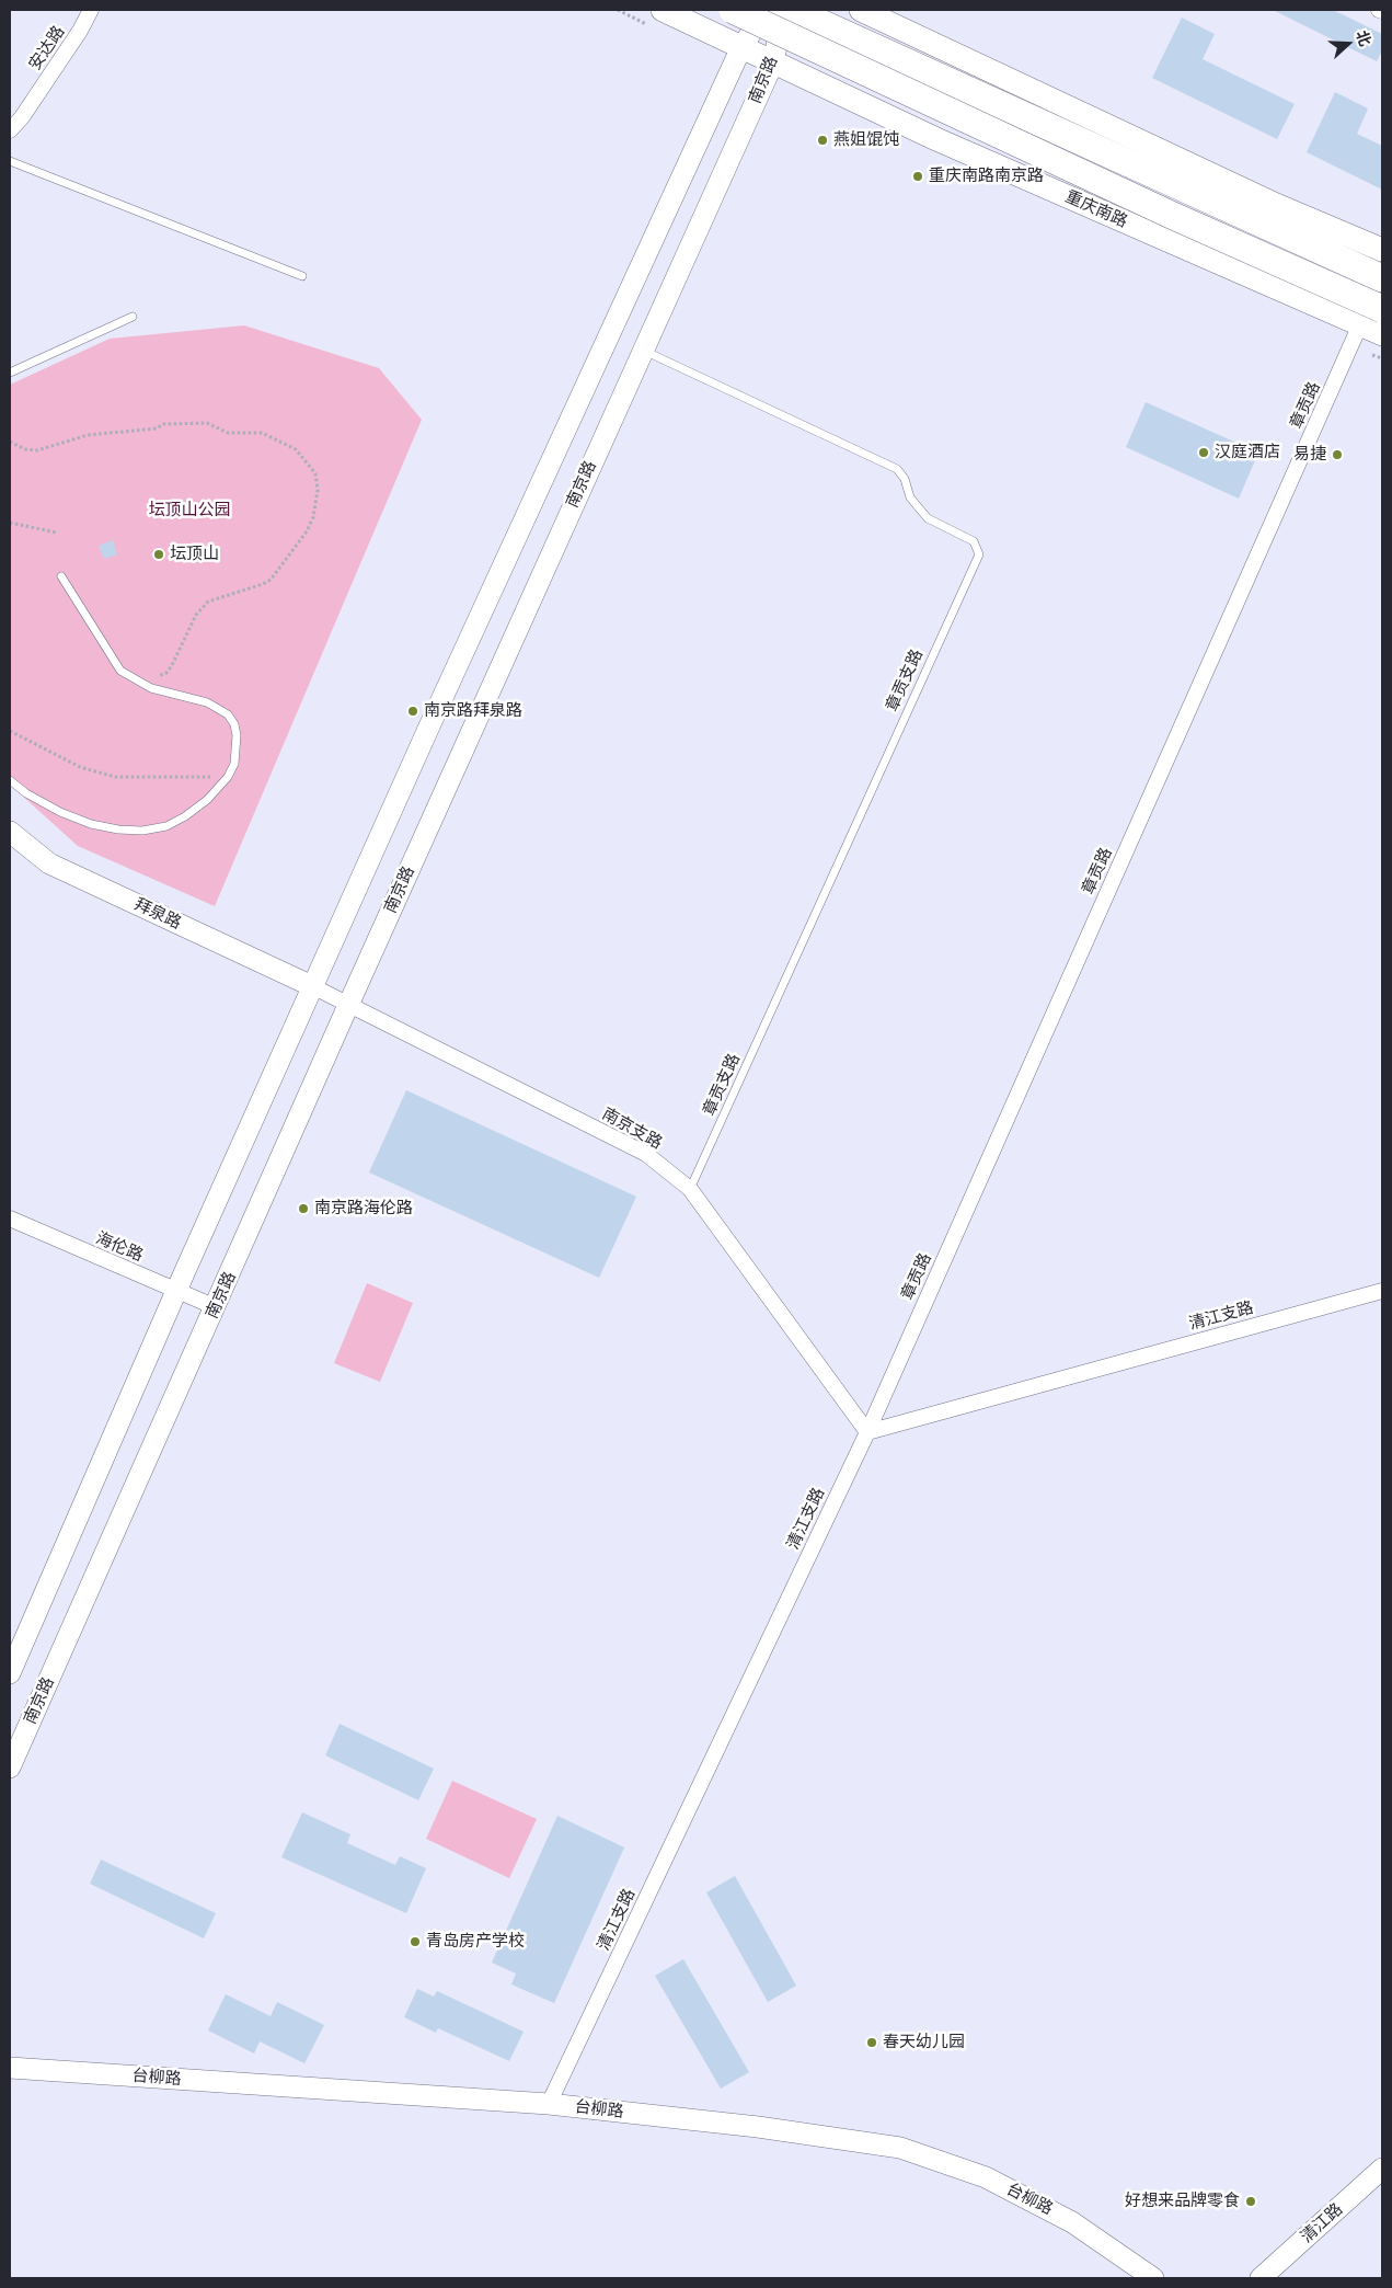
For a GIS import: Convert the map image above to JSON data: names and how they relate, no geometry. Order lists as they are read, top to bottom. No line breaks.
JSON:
{"streets":{"main road":["南京路","重庆南路","拜泉路","台柳路","清江路"],"street":["安达路","章贡路","南京支路","海伦路","清江支路"],"lane":["章贡支路"]},"crossings":[["南京路","重庆南路"],["南京路","章贡支路"],["南京路","拜泉路"],["南京路","南京支路"],["南京路","海伦路"],["重庆南路","章贡路"],["章贡路","南京支路"],["章贡路","清江支路"],["章贡支路","南京支路"],["拜泉路","南京支路"],["南京支路","清江支路"],["清江支路","台柳路"]],"parks":["坛顶山公园"],"places":["燕姐馄饨","重庆南路南京路","汉庭酒店","易捷","坛顶山","南京路拜泉路","南京路海伦路","青岛房产学校","春天幼儿园","好想来品牌零食"],"north":"right"}
